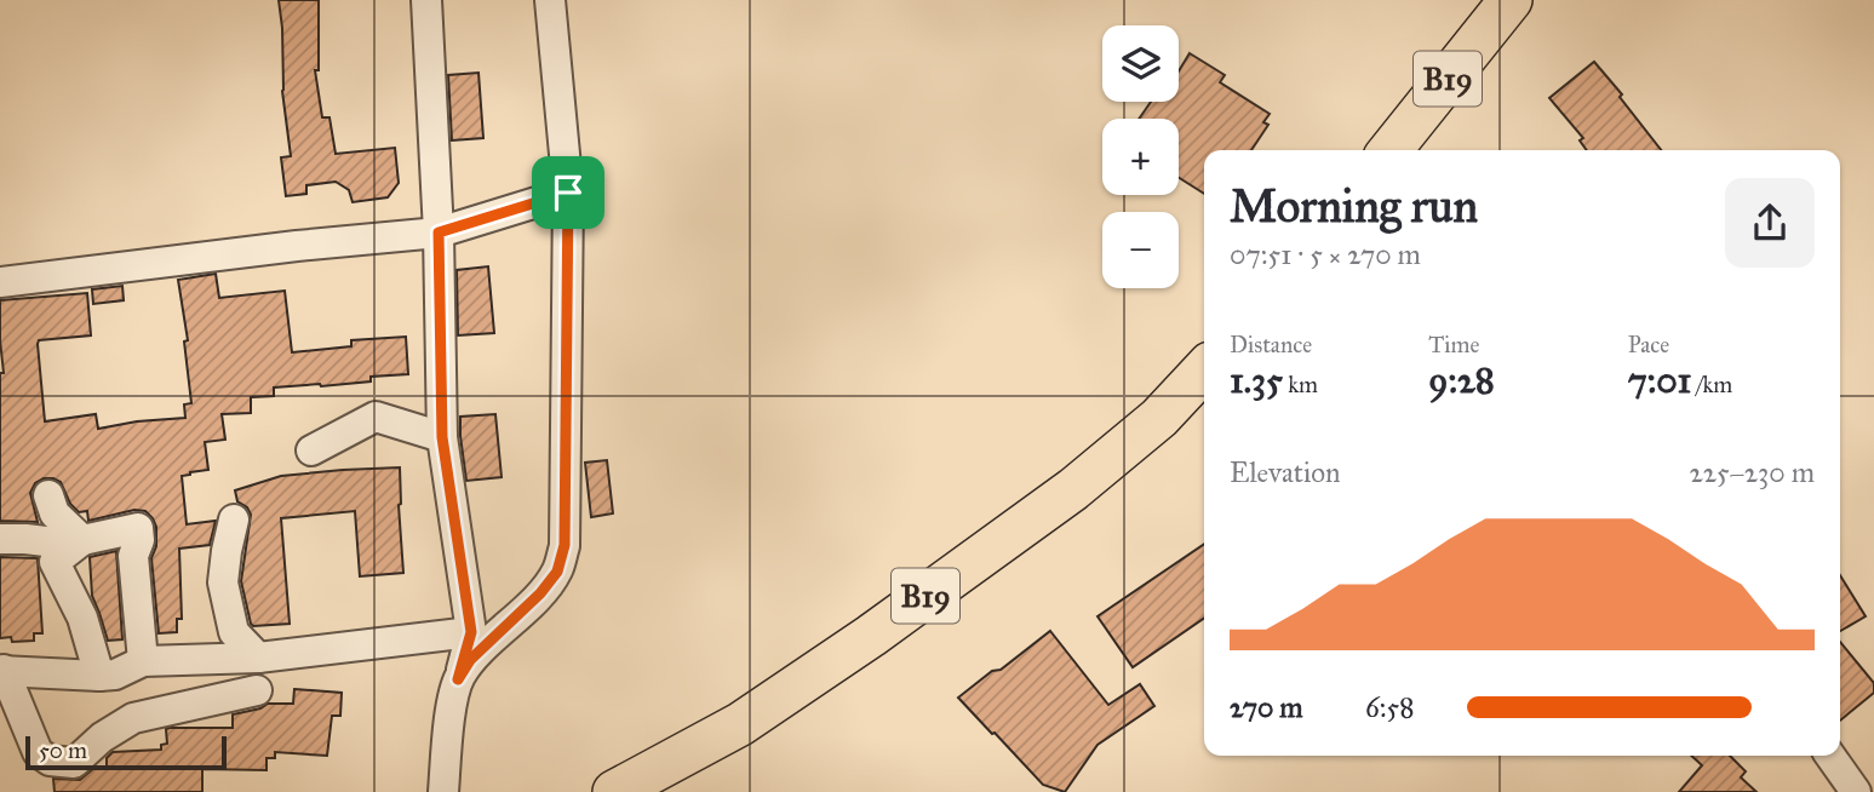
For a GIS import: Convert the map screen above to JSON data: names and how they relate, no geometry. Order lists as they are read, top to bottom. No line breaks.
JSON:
{"streets":{"highway":["B19"]},"scale_bar":"50 m","page":{"map_buttons":["+","−"],"heading":["Morning run","07:51 · 5 × 270 m"],"stats":[["Distance","1.35 km"],["Time","9:28"],["Pace","7:01 /km"]],"chart":["Elevation","225–230 m"],"list":[{"name":"270 m","note":"6:58"}],"scale":"50 m"}}
